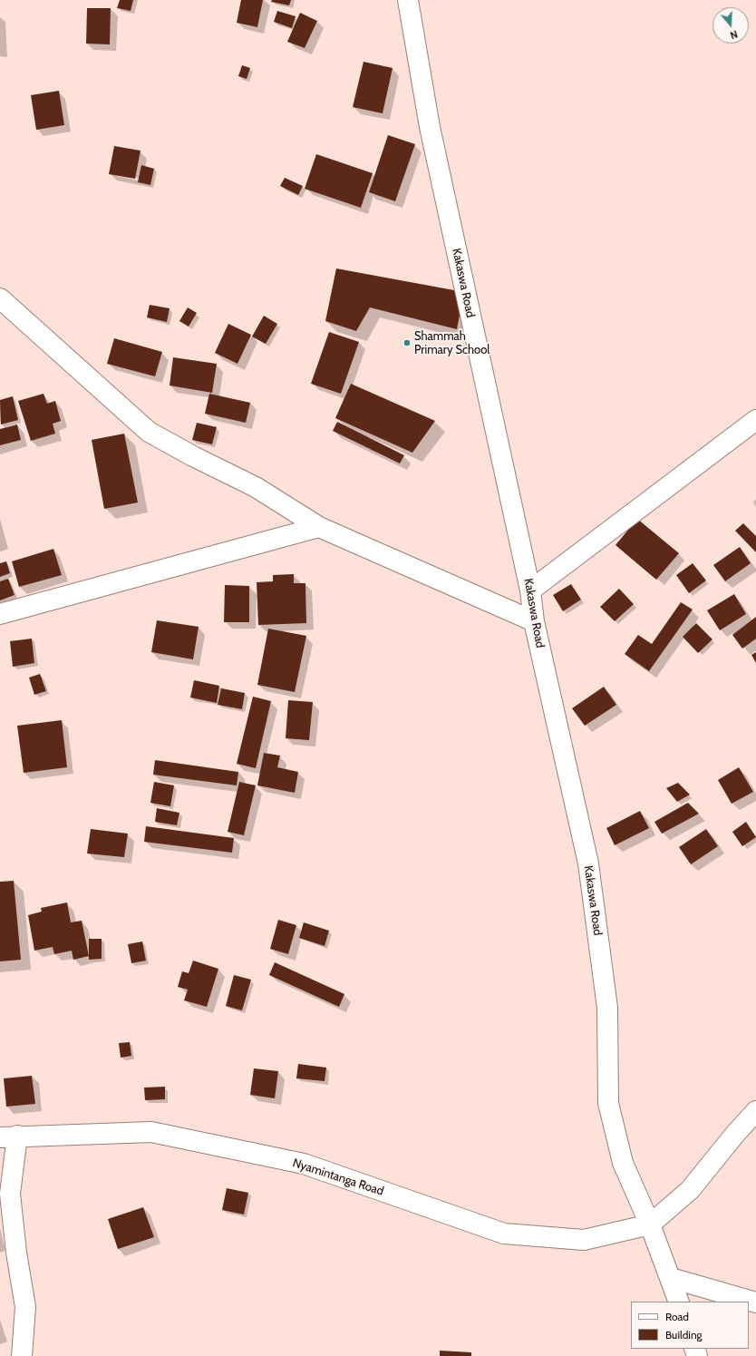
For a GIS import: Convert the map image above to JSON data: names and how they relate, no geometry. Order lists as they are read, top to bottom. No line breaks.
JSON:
{"streets":{"street":["Kakaswa Road","Nyamintanga Road"]},"crossings":[["Kakaswa Road","Nyamintanga Road"]],"places":["Shammah Primary School"],"legend":["Road","Building"],"north":"bottom"}
